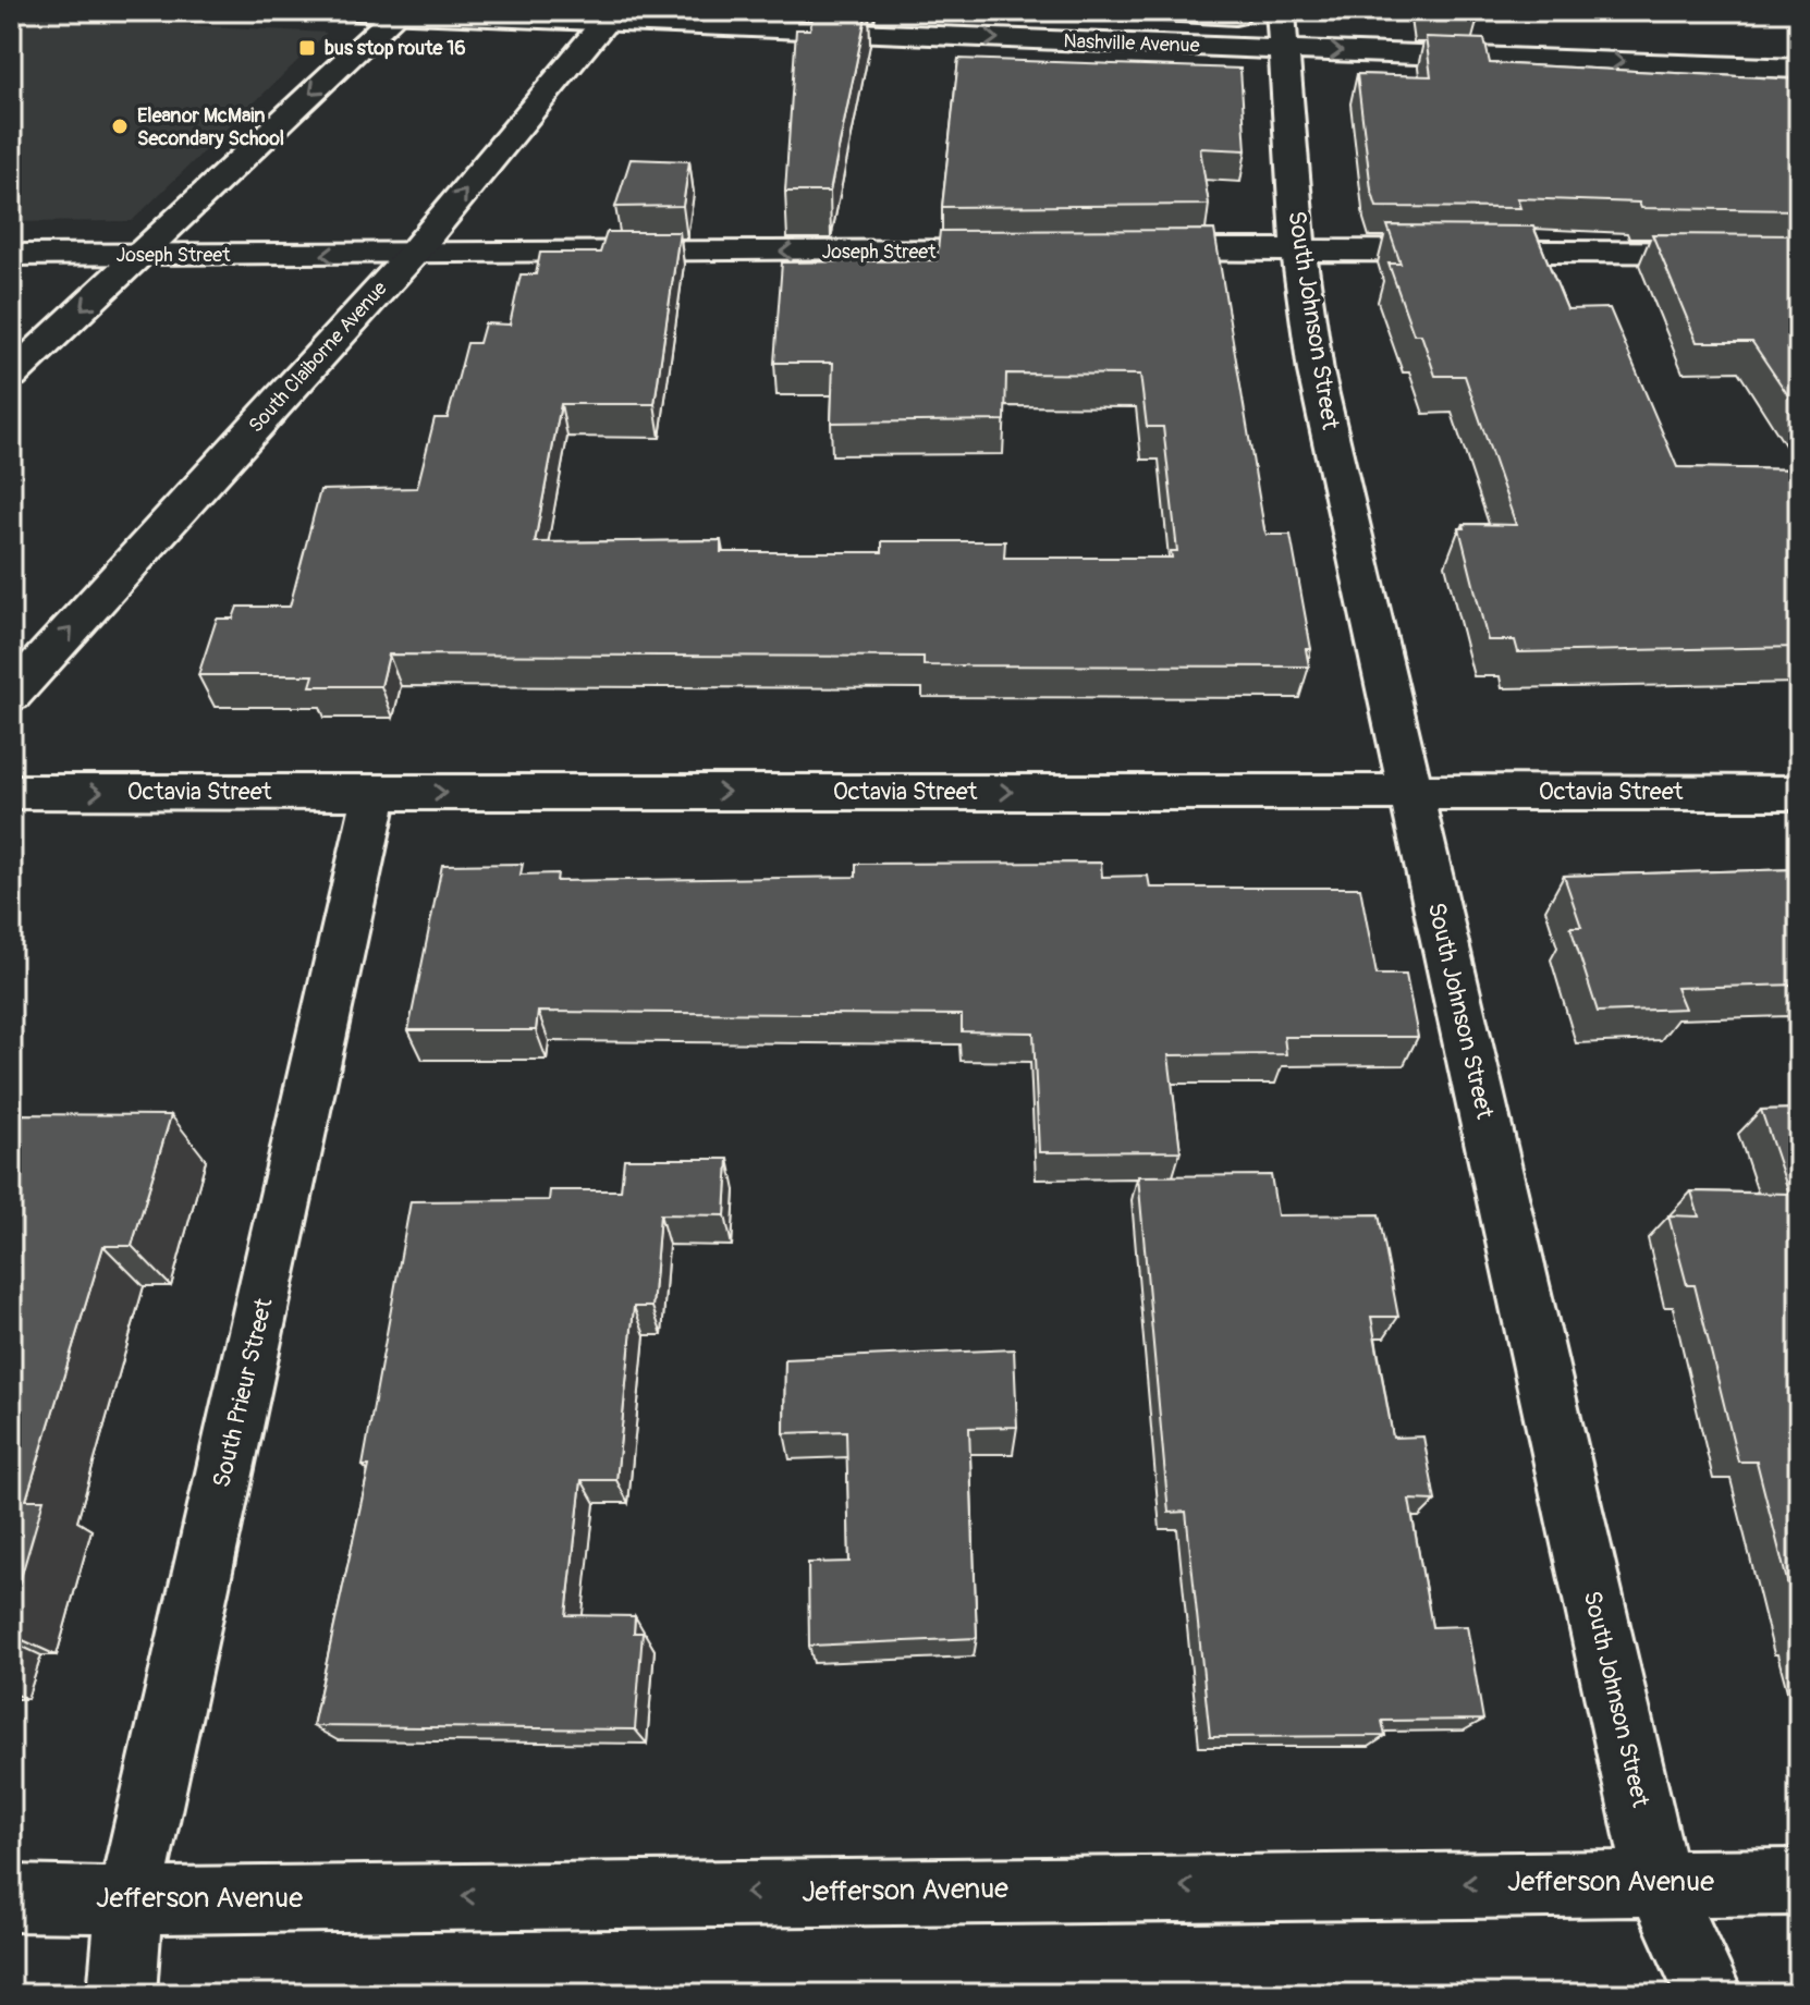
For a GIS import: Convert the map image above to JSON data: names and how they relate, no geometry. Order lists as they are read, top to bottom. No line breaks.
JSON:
{"streets":{"street":["Nashville Avenue","Joseph Street","South Johnson Street","South Claiborne Avenue","Octavia Street","South Prieur Street","Jefferson Avenue"]},"crossings":[["Nashville Avenue","South Johnson Street"],["Nashville Avenue","South Claiborne Avenue"],["Joseph Street","South Claiborne Avenue"],["South Johnson Street","Octavia Street"],["South Johnson Street","Jefferson Avenue"],["Octavia Street","South Prieur Street"],["South Prieur Street","Jefferson Avenue"]],"one_way":["Joseph Street","Octavia Street","Jefferson Avenue"],"places":{"transit":["bus stop route 16"],"other":["Eleanor McMain Secondary School"]}}
